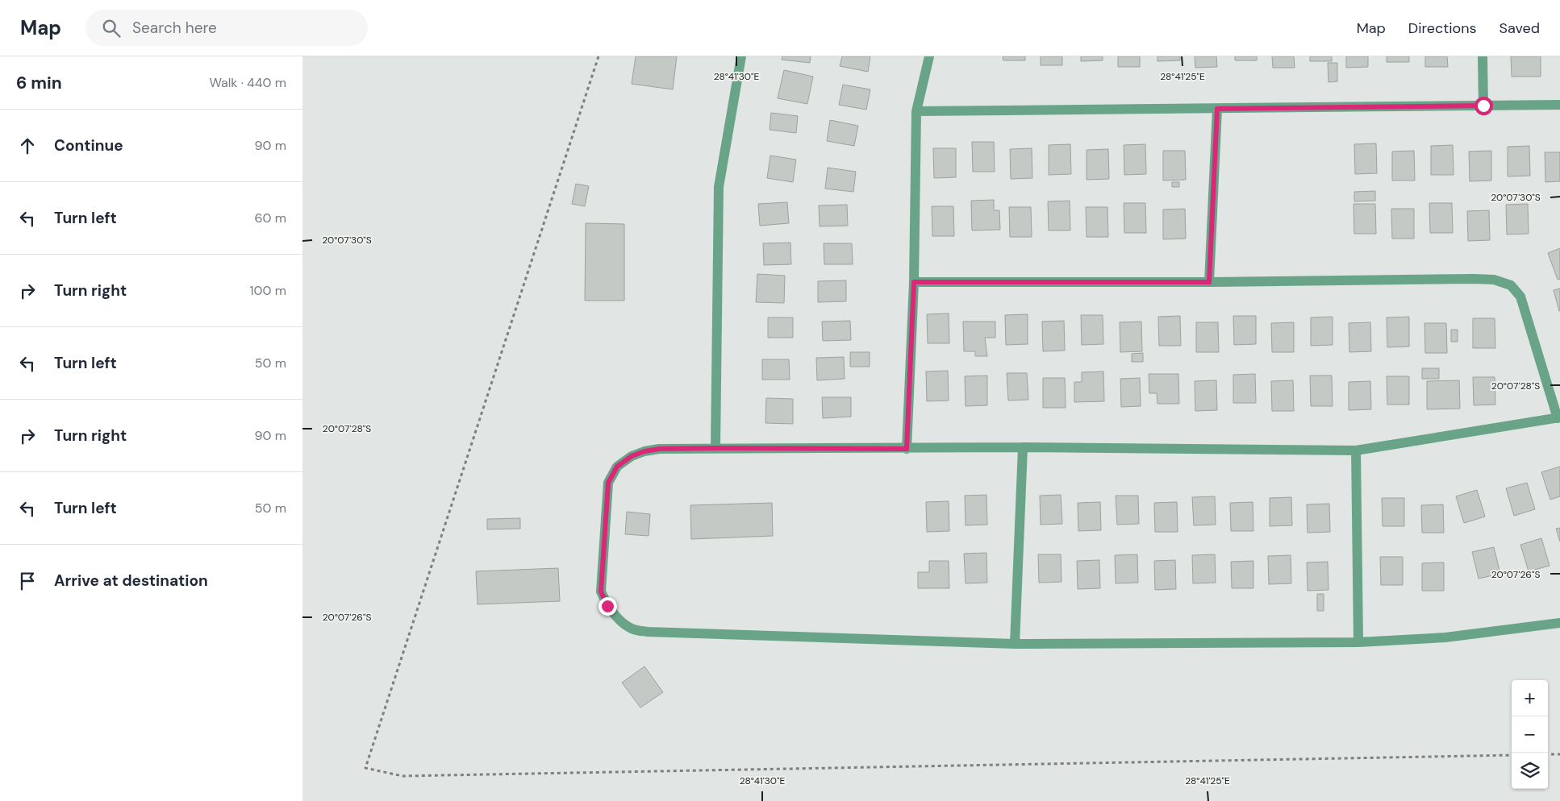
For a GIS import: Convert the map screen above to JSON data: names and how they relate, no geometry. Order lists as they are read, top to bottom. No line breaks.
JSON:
{"page":{"header":"Map","search":"Search here","nav":["Map","Directions","Saved"],"heading":["6 min","Walk · 440 m"],"list":[["Continue","90 m"],["Turn left","60 m"],["Turn right","100 m"],["Turn left","50 m"],["Turn right","90 m"],["Turn left","50 m"],"Arrive at destination"],"map_buttons":["+","−"]},"coordinates":["28°41'30\"E","28°41'25\"E","20°07'30\"S","20°07'28\"S","20°07'26\"S"]}
